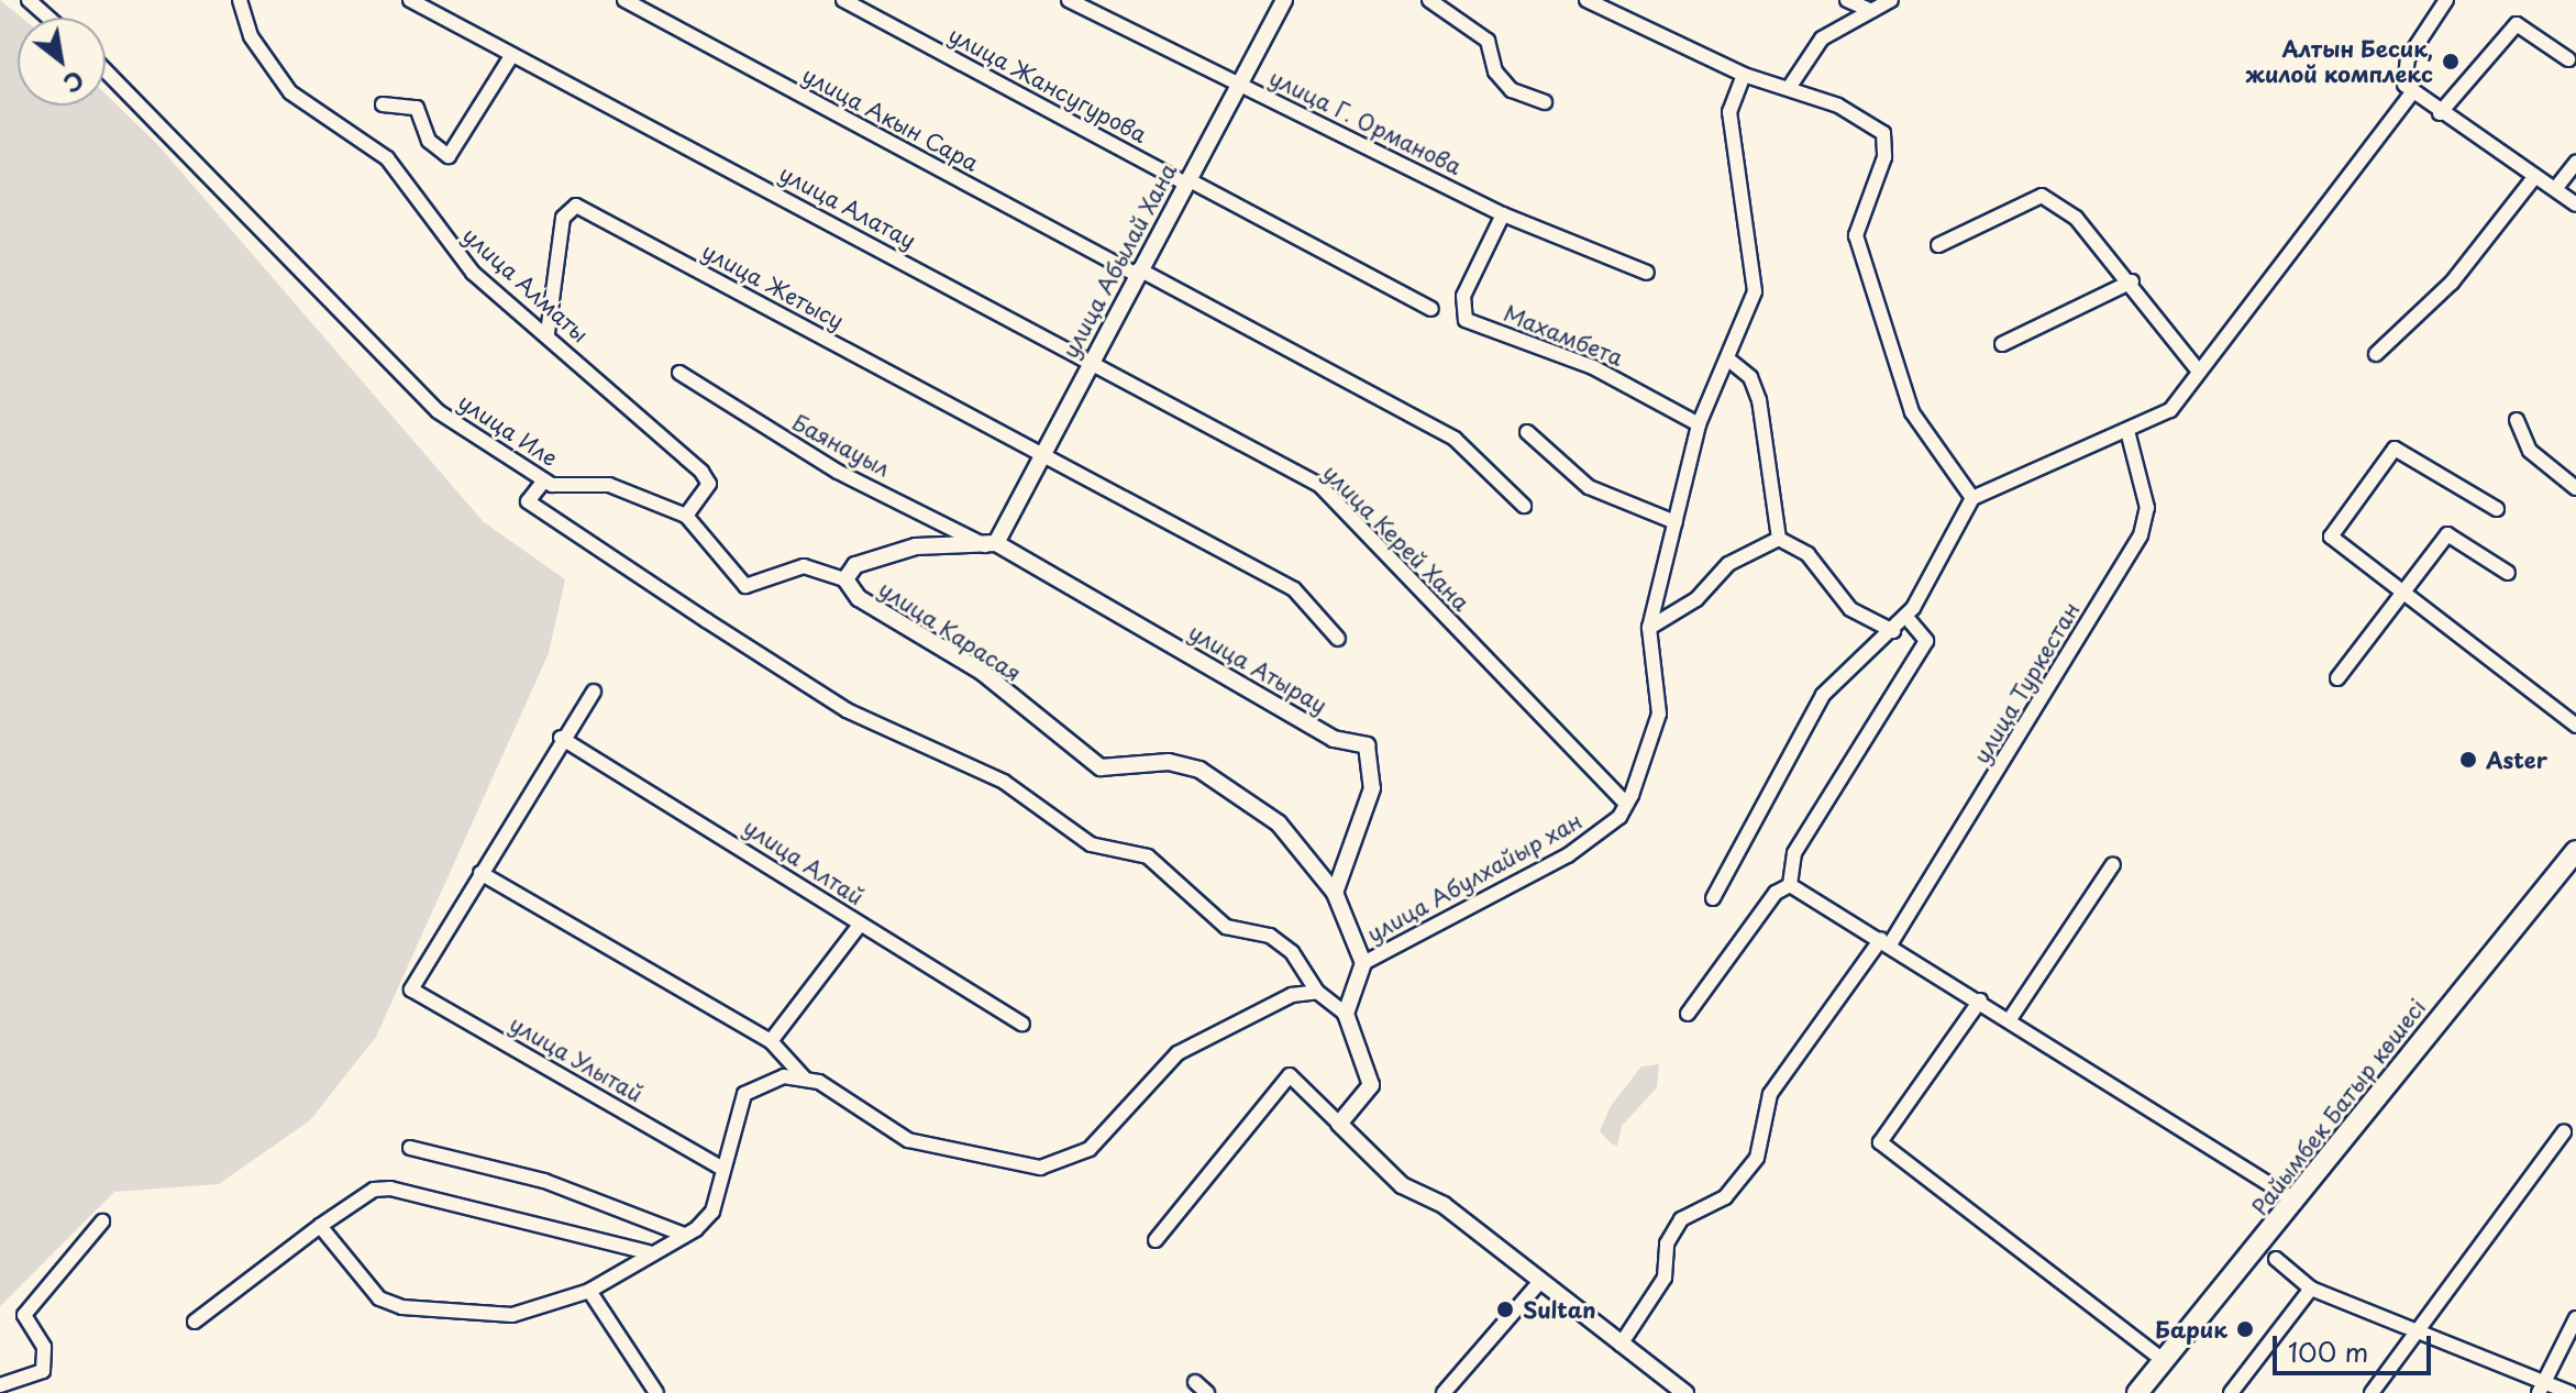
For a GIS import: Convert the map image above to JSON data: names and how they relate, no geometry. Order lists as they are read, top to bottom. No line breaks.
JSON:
{"streets":{"main road":["Райымбек Батыр көшесі"],"street":["улица Жансугурова","улица Акын Сара","улица Г. Орманова","улица Алатау","улица Абылай Хана","улица Алматы","улица Жетысу","Махамбета","улица Иле","Баянауыл","улица Керей Хана","улица Карасая","улица Атырау","улица Туркестан","улица Алтай","улица Абулхайыр хан","улица Улытай"]},"crossings":[["улица Жансугурова","улица Абылай Хана"],["улица Акын Сара","улица Абылай Хана"],["улица Г. Орманова","улица Абылай Хана"],["улица Г. Орманова","Махамбета"],["улица Алатау","улица Абылай Хана"],["улица Алатау","улица Керей Хана"],["улица Абылай Хана","улица Жетысу"],["улица Абылай Хана","Баянауыл"],["улица Абылай Хана","улица Керей Хана"],["улица Абылай Хана","улица Атырау"],["улица Алматы","улица Жетысу"],["улица Алматы","улица Иле"],["Махамбета","улица Абулхайыр хан"],["улица Иле","улица Карасая"],["Баянауыл","улица Атырау"],["улица Керей Хана","улица Абулхайыр хан"],["улица Карасая","улица Атырау"],["улица Карасая","улица Абулхайыр хан"]],"places":["Алтын Бесик, жилой комплекс","Aster","Sultan","Барик"],"scale_bar":"100 m","north":"bottom right"}
